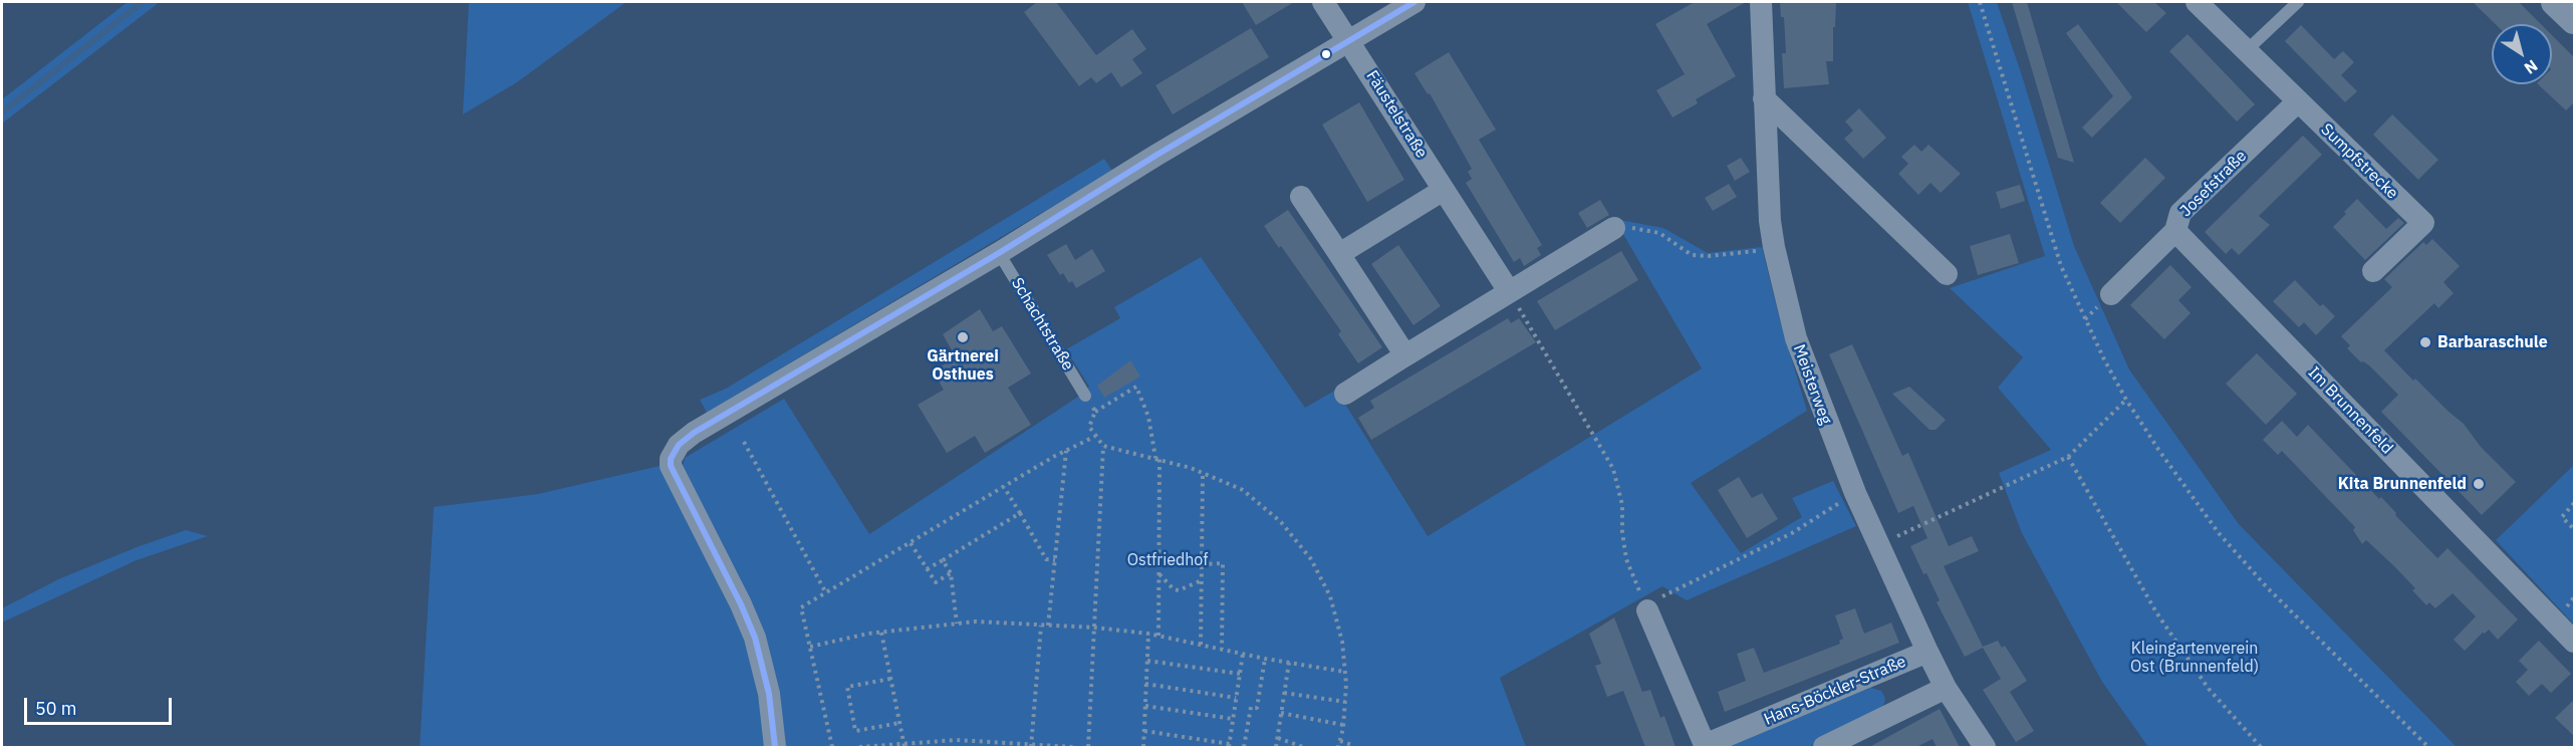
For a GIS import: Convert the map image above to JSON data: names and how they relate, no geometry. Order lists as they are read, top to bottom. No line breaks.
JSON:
{"streets":{"street":["Fäustelstraße","Sumpfstrecke","Josefstraße","Meisterweg","Im Brunnenfeld","Hans-Böckler-Straße"],"lane":["Schachtstraße"]},"crossings":[["Sumpfstrecke","Josefstraße"],["Josefstraße","Im Brunnenfeld"],["Meisterweg","Hans-Böckler-Straße"]],"parks":["Ostfriedhof","Kleingartenverein Ost (Brunnenfeld)"],"places":["Gärtnerei Osthues","Barbaraschule","Kita Brunnenfeld"],"scale_bar":"50 m","north":"bottom right"}
